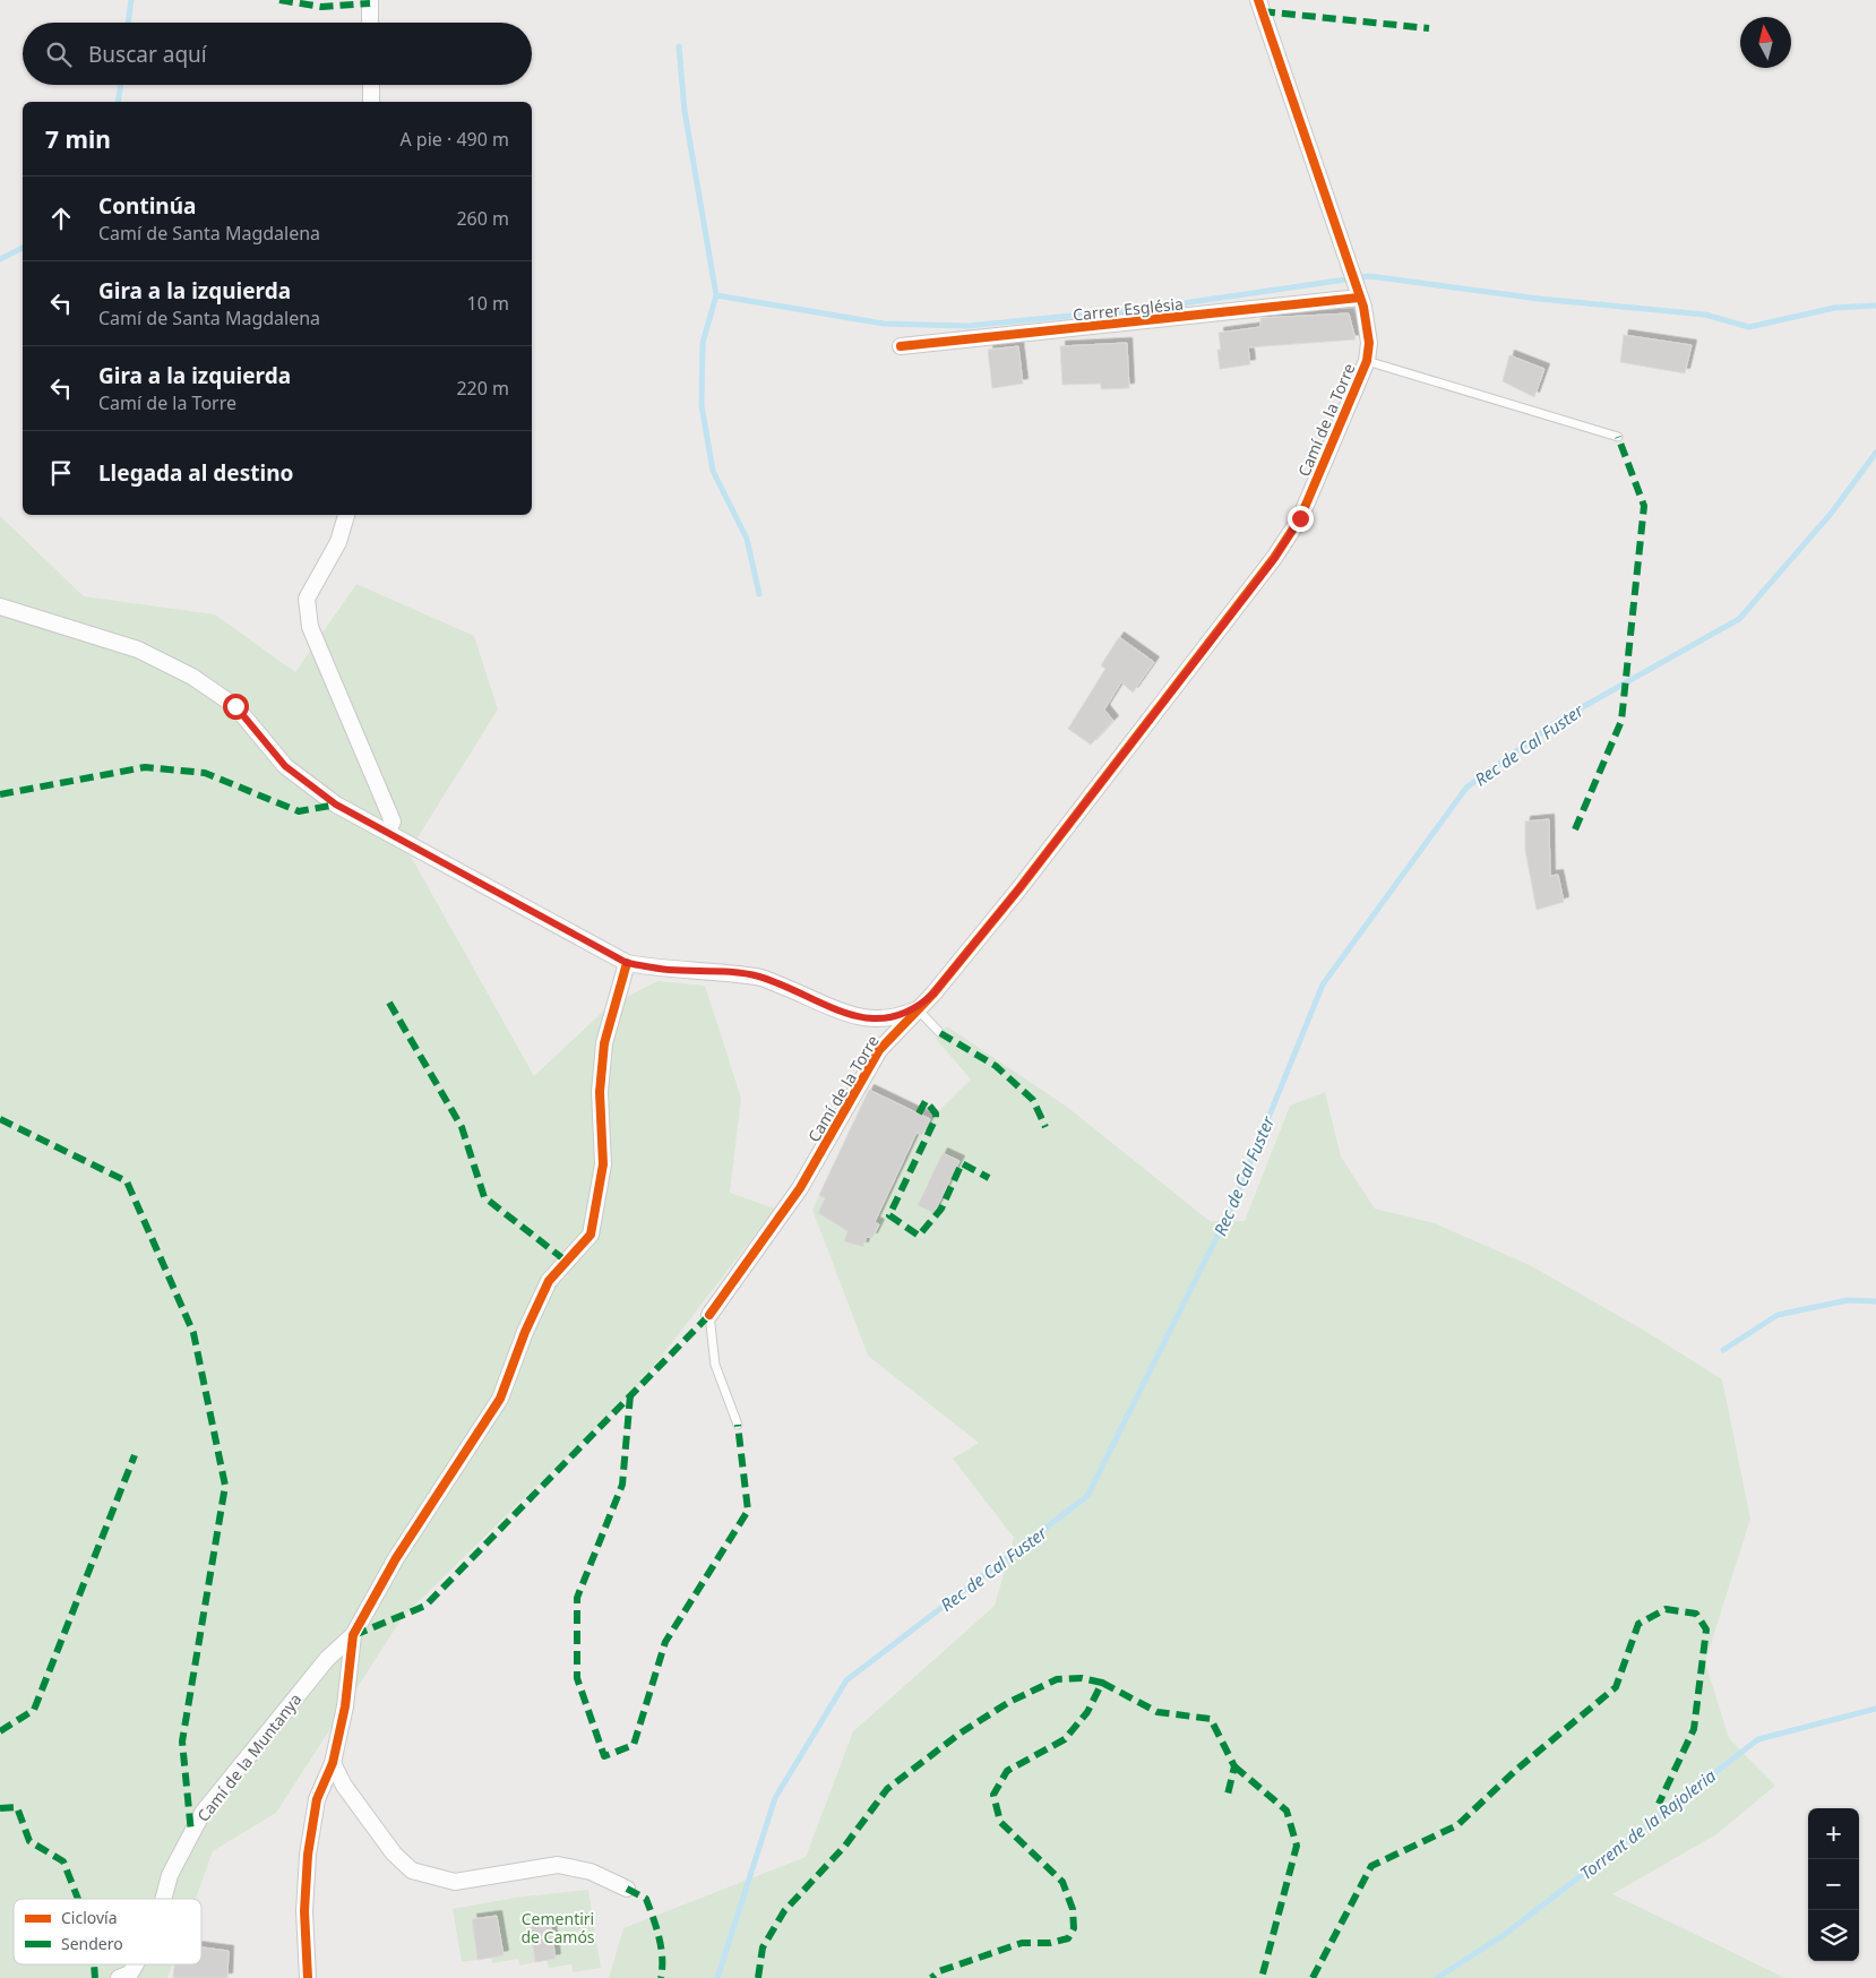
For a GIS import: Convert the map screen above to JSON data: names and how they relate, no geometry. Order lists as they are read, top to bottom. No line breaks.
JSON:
{"streets":{"street":["Carrer Església","Camí de la Torre","Camí de la Muntanya"]},"crossings":[["Carrer Església","Camí de la Torre"]],"water":["Rec de Cal Fuster","Torrent de la Rajoleria"],"parks":["Cementiri de Camós"],"legend":["Ciclovía","Sendero"],"north":"top","page":{"search":"Buscar aquí","heading":["7 min","A pie · 490 m"],"list":[["Continúa","Camí de Santa Magdalena","260 m"],["Gira a la izquierda","Camí de Santa Magdalena","10 m"],["Gira a la izquierda","Camí de la Torre","220 m"],"Llegada al destino"],"map_buttons":["+","−"]}}
